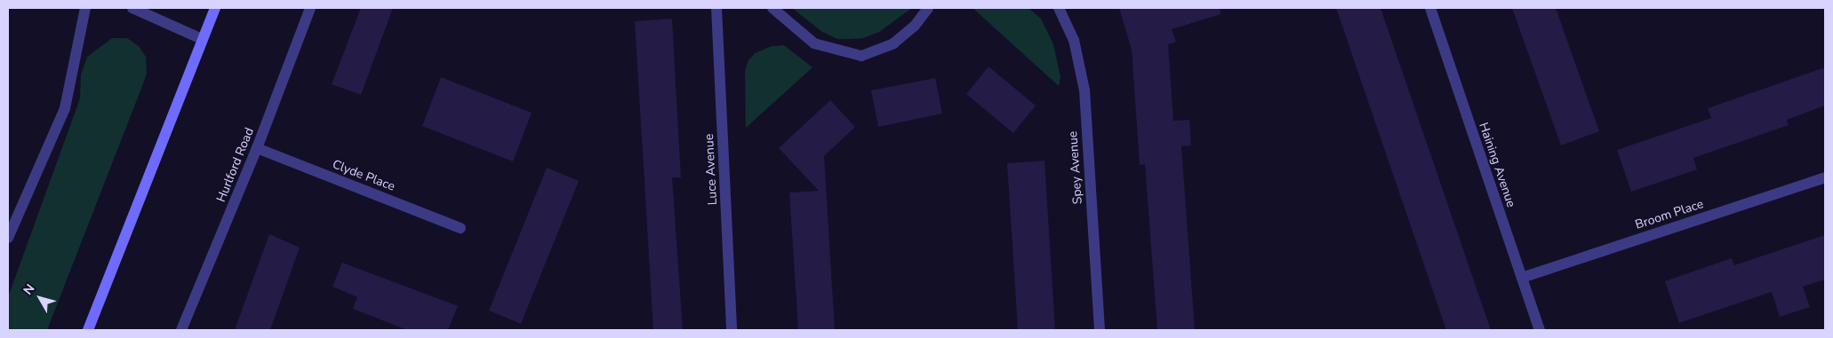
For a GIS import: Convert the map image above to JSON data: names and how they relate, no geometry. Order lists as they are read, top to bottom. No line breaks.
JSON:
{"streets":{"street":["Hurlford Road","Haining Avenue","Spey Avenue","Luce Avenue","Clyde Place","Broom Place"]},"crossings":[["Hurlford Road","Clyde Place"],["Haining Avenue","Broom Place"]],"north":"top left"}
